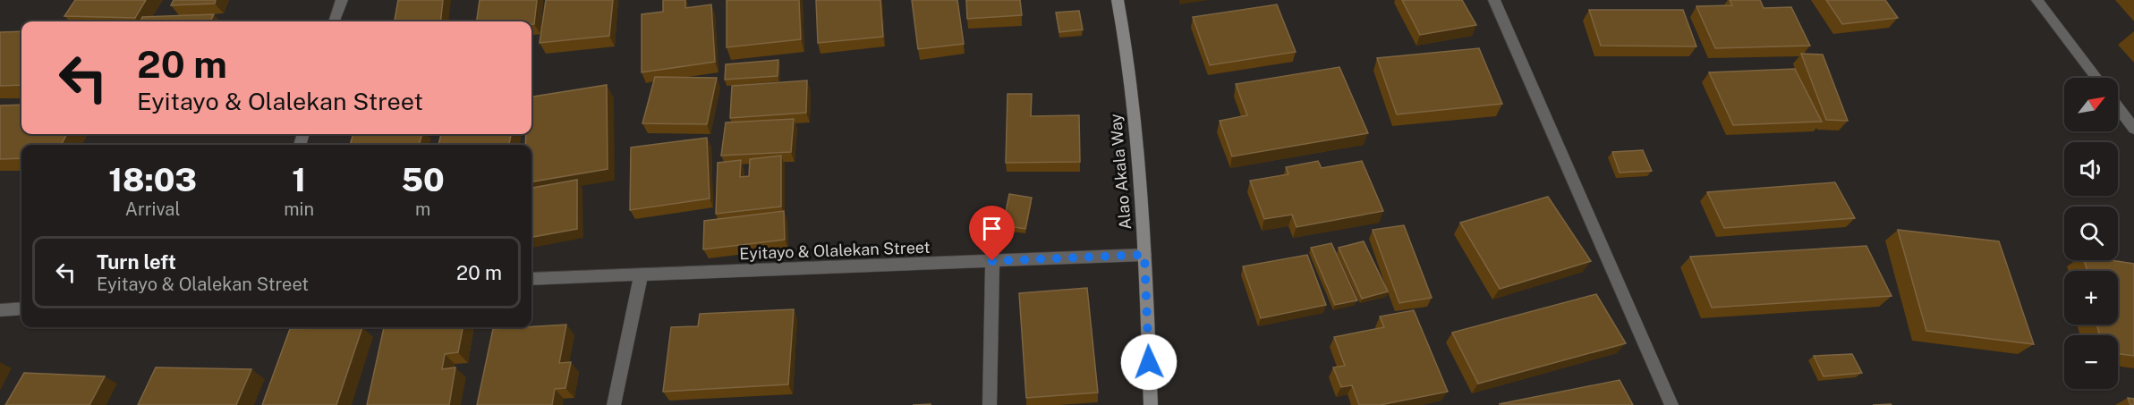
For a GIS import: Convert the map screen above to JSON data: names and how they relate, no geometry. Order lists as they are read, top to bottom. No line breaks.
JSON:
{"streets":{"street":["Alao Akala Way","Eyitayo & Olalekan Street"]},"crossings":[["Alao Akala Way","Eyitayo & Olalekan Street"]],"north":"top right","page":{"turn":["20 m","Eyitayo & Olalekan Street"],"map_buttons":["+","−"],"eta":["18:03","Arrival","1","min","50","m"],"list":[{"name":"Turn left","note":"Eyitayo & Olalekan Street","value":"20 m"}]}}
